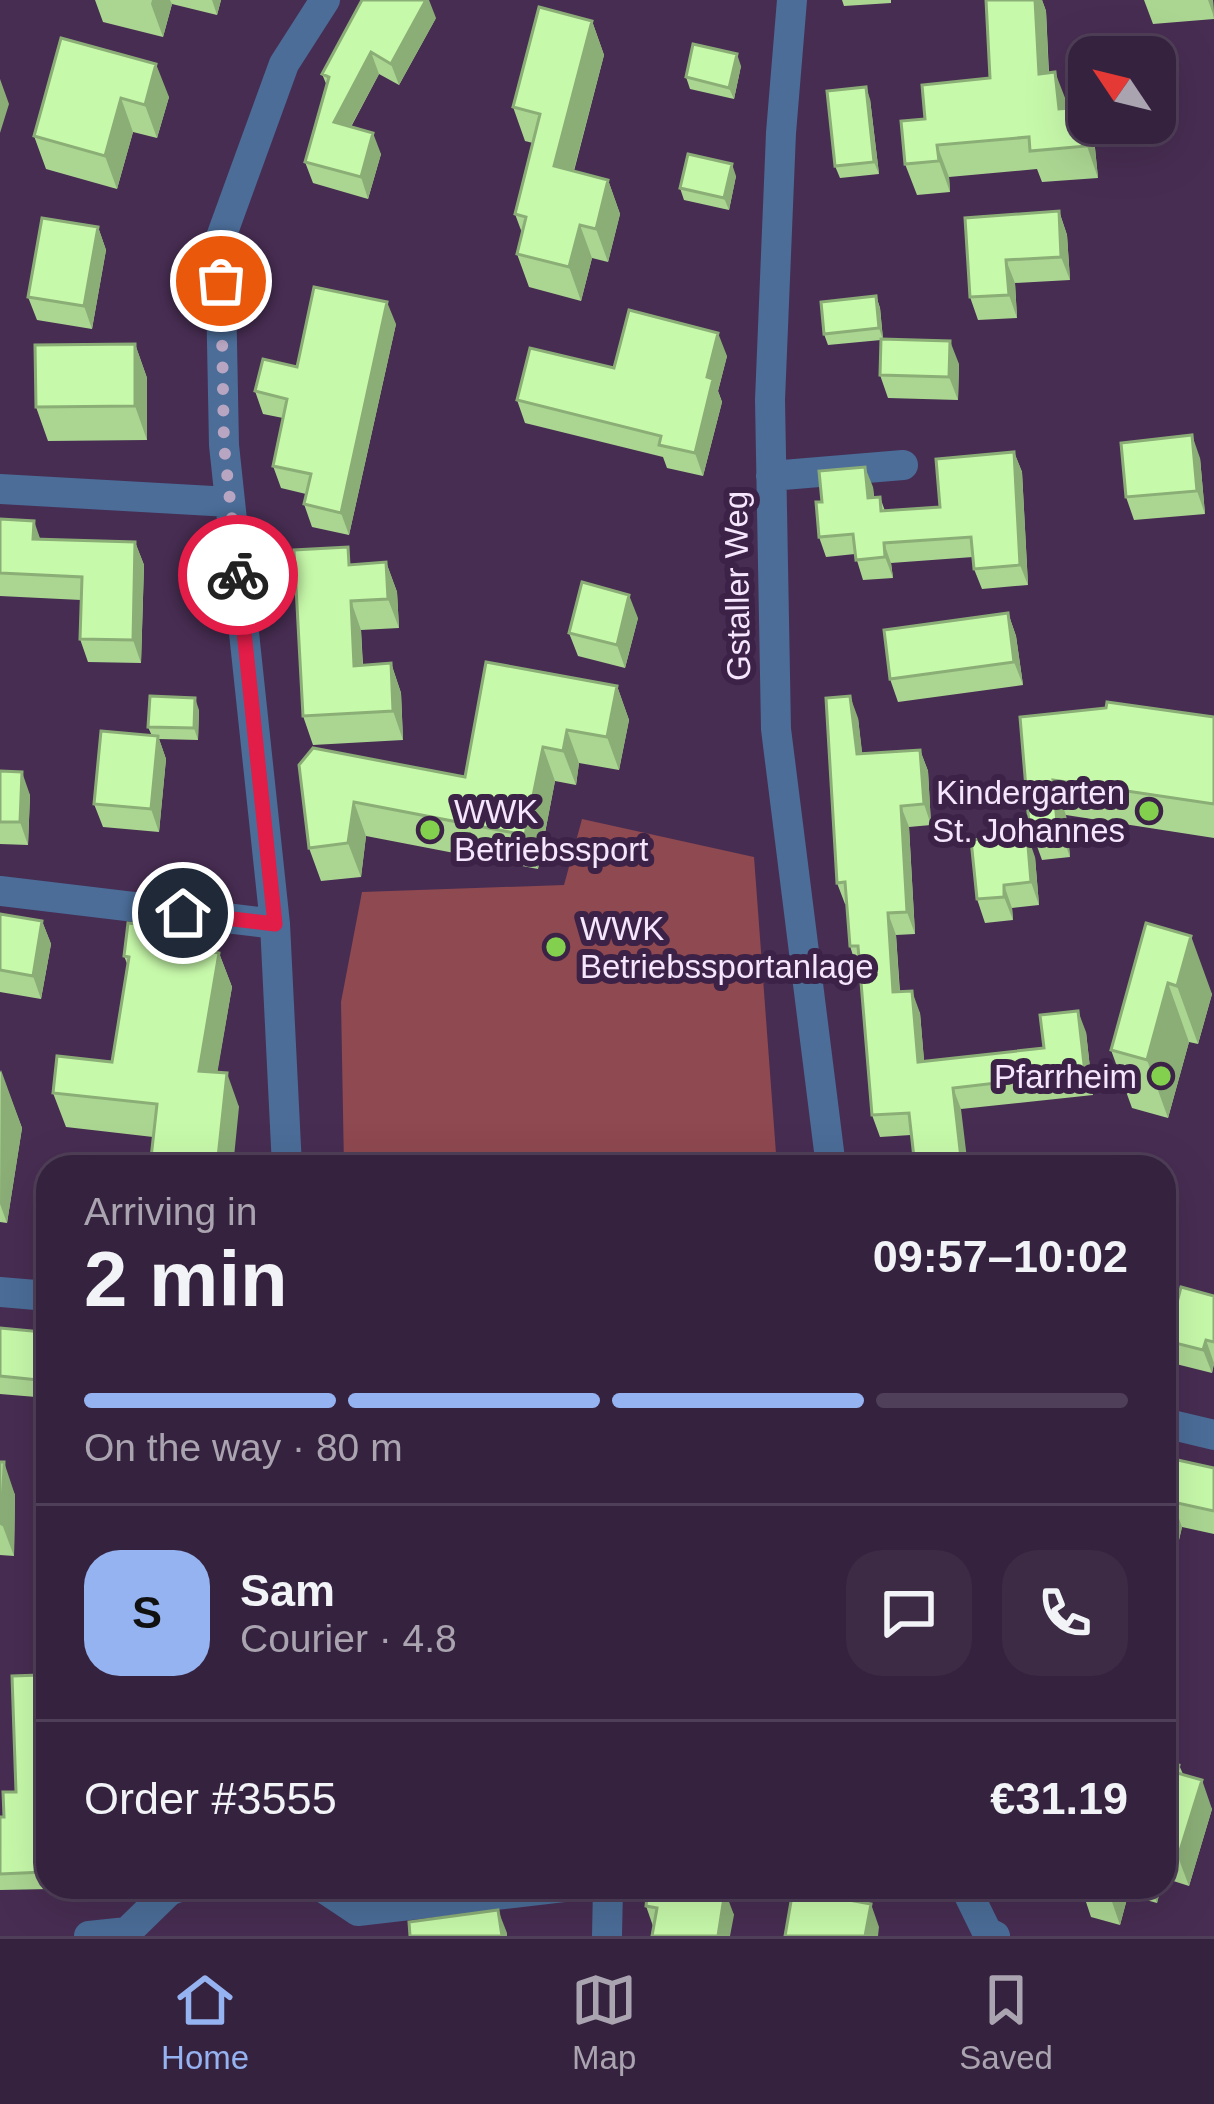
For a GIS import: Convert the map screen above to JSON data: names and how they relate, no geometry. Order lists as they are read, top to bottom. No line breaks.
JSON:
{"streets":{"street":["Gstaller Weg"]},"places":["Kindergarten St. Johannes","WWK Betriebssport","WWK Betriebssportanlage","Pfarrheim"],"north":"top left","page":{"heading":["2 min","Arriving in","09:57–10:02"],"panel":["Sam","Courier · 4.8","Order #3555","€31.19"],"bar":"On the way · 80 m","round":"S","tabs":["Home","Map","Saved"]}}
